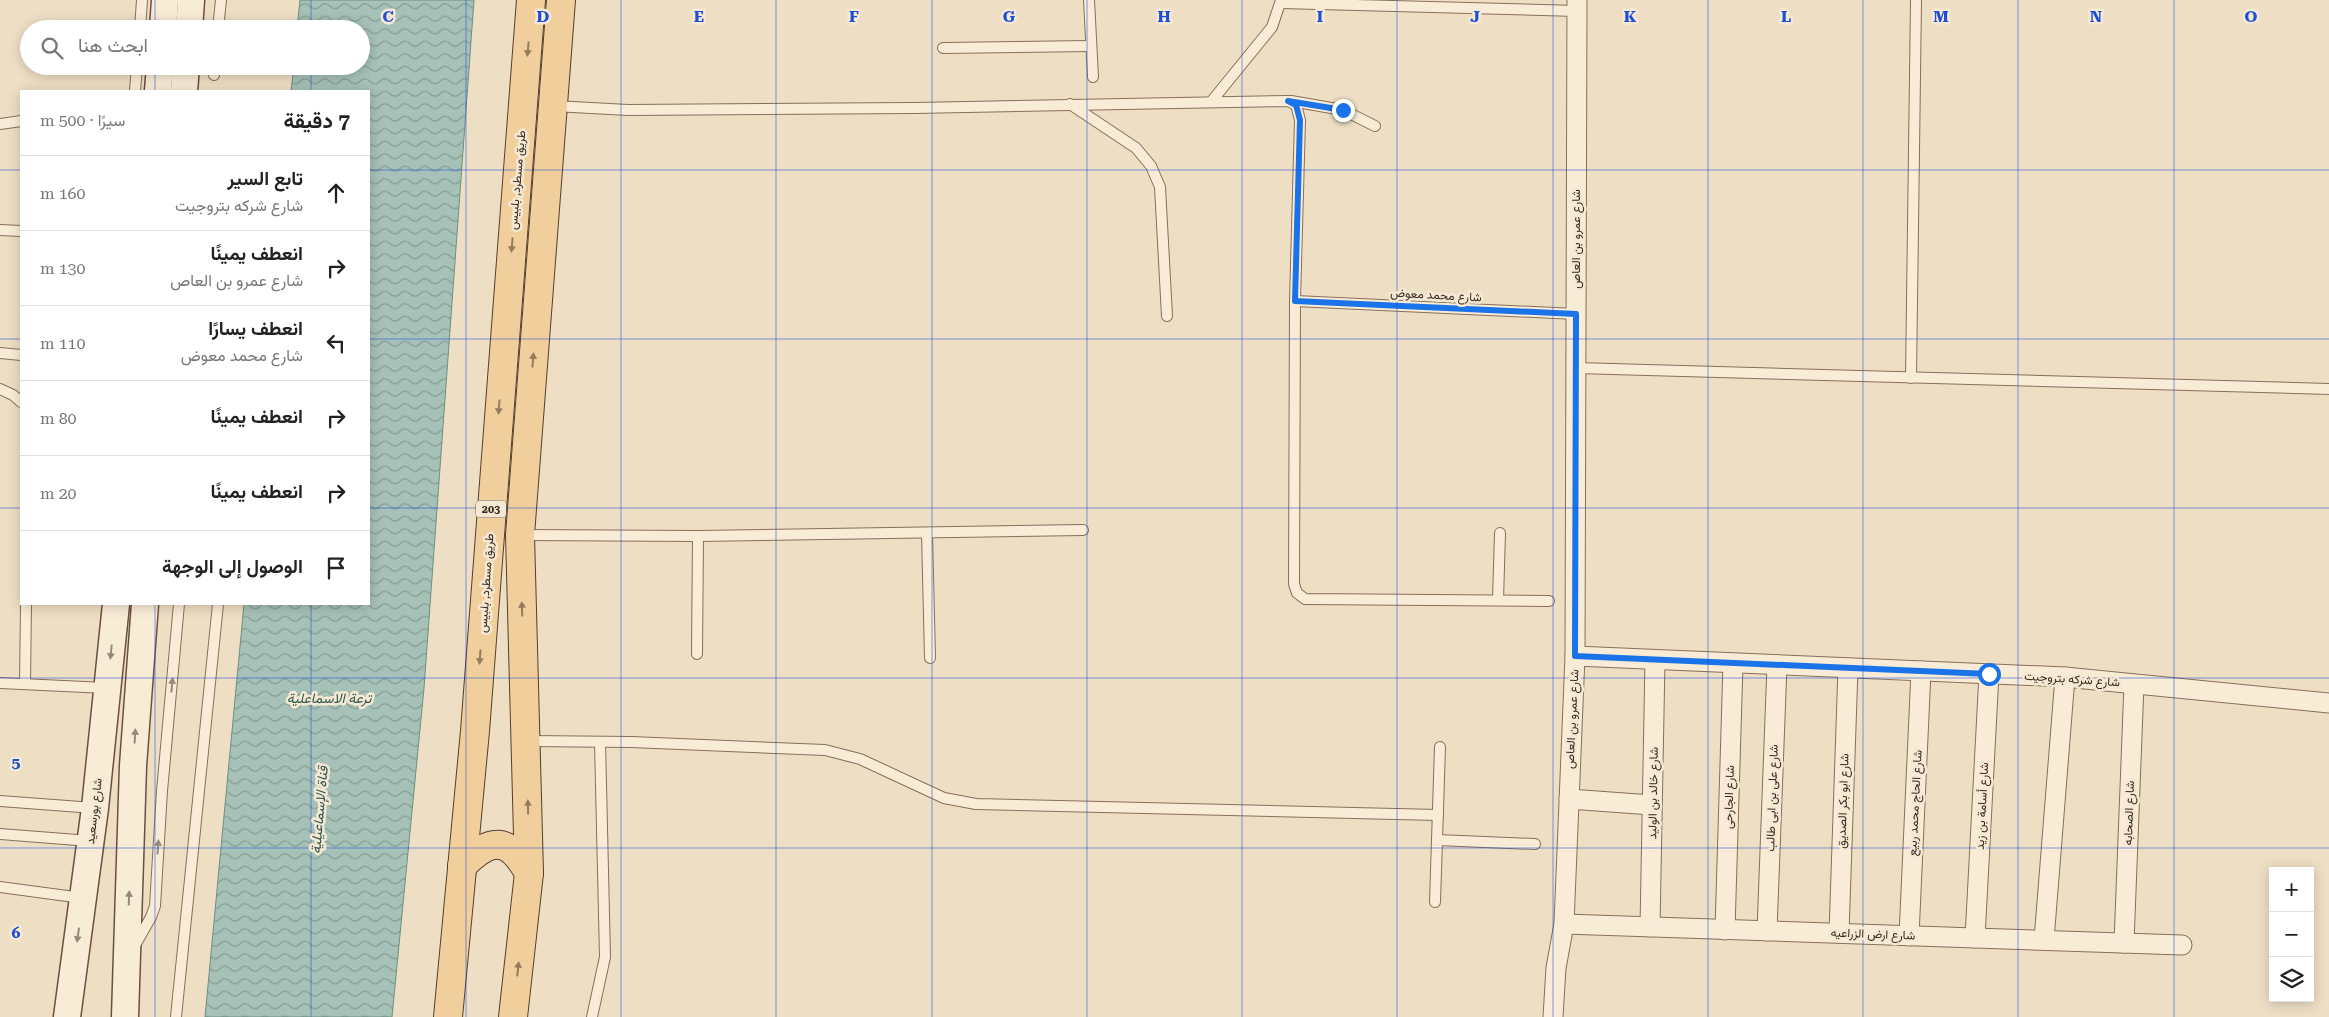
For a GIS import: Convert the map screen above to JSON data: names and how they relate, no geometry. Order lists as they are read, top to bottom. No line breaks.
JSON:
{"streets":{"main road":["طريق مسطرد, بلبيس","203","شارع بورسعيد"],"street":["شارع عمرو بن العاص","شارع شركه بتروجيت","شارع خالد بن الوليد","شارع الجارحى","شارع على بن ابى طالب","شارع ابو بكر الصديق","شارع الحاج محمد ربيع","شارع أسامة بن زيد","شارع الصحابه","شارع ارض الزراعيه"],"lane":["شارع محمد معوض"]},"crossings":[["شارع عمرو بن العاص","شارع محمد معوض"],["شارع عمرو بن العاص","شارع شركه بتروجيت"],["شارع عمرو بن العاص","شارع ارض الزراعيه"],["شارع شركه بتروجيت","شارع خالد بن الوليد"],["شارع شركه بتروجيت","شارع الجارحى"],["شارع شركه بتروجيت","شارع على بن ابى طالب"],["شارع شركه بتروجيت","شارع ابو بكر الصديق"],["شارع شركه بتروجيت","شارع الحاج محمد ربيع"],["شارع شركه بتروجيت","شارع أسامة بن زيد"],["شارع شركه بتروجيت","شارع الصحابه"],["شارع خالد بن الوليد","شارع ارض الزراعيه"],["شارع الجارحى","شارع ارض الزراعيه"],["شارع على بن ابى طالب","شارع ارض الزراعيه"],["شارع ابو بكر الصديق","شارع ارض الزراعيه"],["شارع الحاج محمد ربيع","شارع ارض الزراعيه"],["شارع أسامة بن زيد","شارع ارض الزراعيه"],["شارع الصحابه","شارع ارض الزراعيه"]],"water":["ترعة الاسماعلية","قناة الإسماعيلية"],"page":{"search":"ابحث هنا","heading":["7 دقيقة","سيرًا · 500 m"],"list":[["تابع السير","شارع شركه بتروجيت","160 m"],["انعطف يمينًا","شارع عمرو بن العاص","130 m"],["انعطف يسارًا","شارع محمد معوض","110 m"],["انعطف يمينًا","80 m"],["انعطف يمينًا","20 m"],"الوصول إلى الوجهة"],"map_buttons":["+","−"]},"grid":{"columns":["C","D","E","F","G","H","I","J","K","L","M","N","O"],"rows":["5","6"]}}
